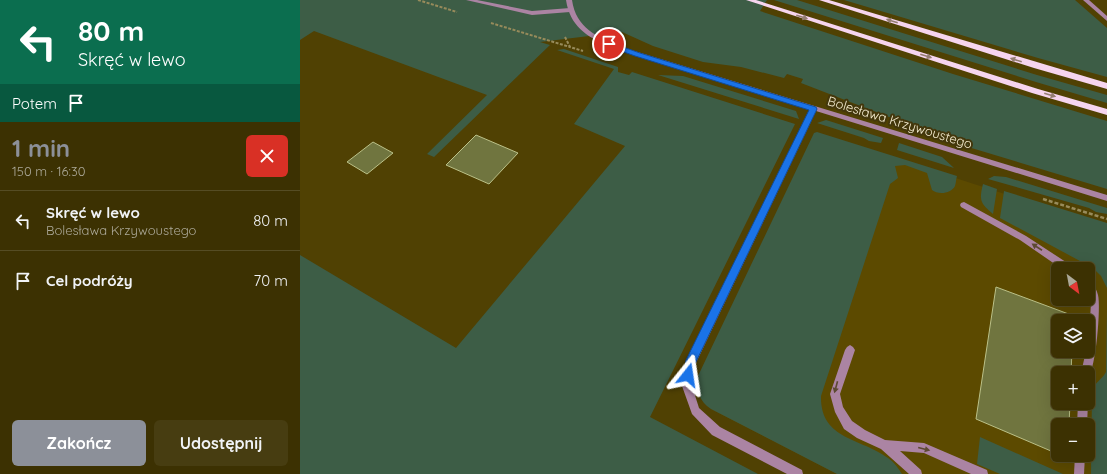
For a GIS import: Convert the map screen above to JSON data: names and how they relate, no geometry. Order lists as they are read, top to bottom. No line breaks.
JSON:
{"streets":{"street":["Bolesława Krzywoustego"]},"north":"bottom right","page":{"turn":["80 m","Skręć w lewo"],"then":"Potem","heading":["1 min","150 m · 16:30"],"list":[{"name":"Skręć w lewo","note":"Bolesława Krzywoustego","value":"80 m"},{"name":"Cel podróży","value":"70 m"}],"map_buttons":["+","−"],"buttons":["Zakończ","Udostępnij"]}}
